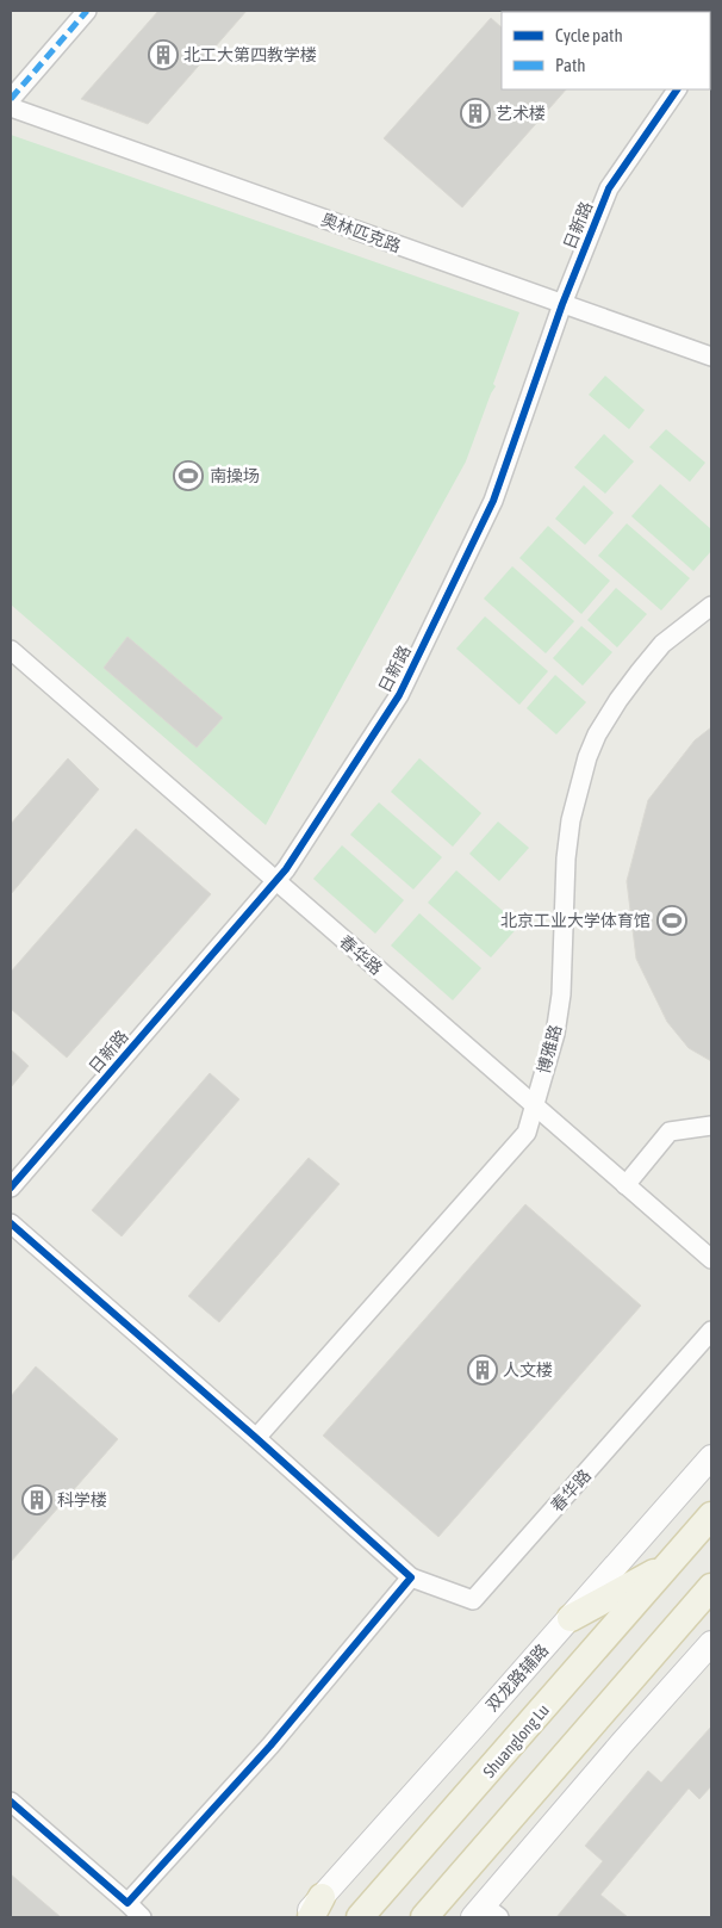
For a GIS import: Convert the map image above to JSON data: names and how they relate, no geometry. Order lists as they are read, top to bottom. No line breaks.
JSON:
{"streets":{"main road":["双龙路辅路","Shuanglong Lu"],"street":["日新路","奥林匹克路","春华路","博雅路"]},"crossings":[["日新路","奥林匹克路"],["日新路","春华路"],["春华路","博雅路"]],"places":{"building":["北工大第四教学楼","艺术楼","人文楼","科学楼"],"sports":["南操场","北京工业大学体育馆"]},"legend":["Cycle path","Path"]}
